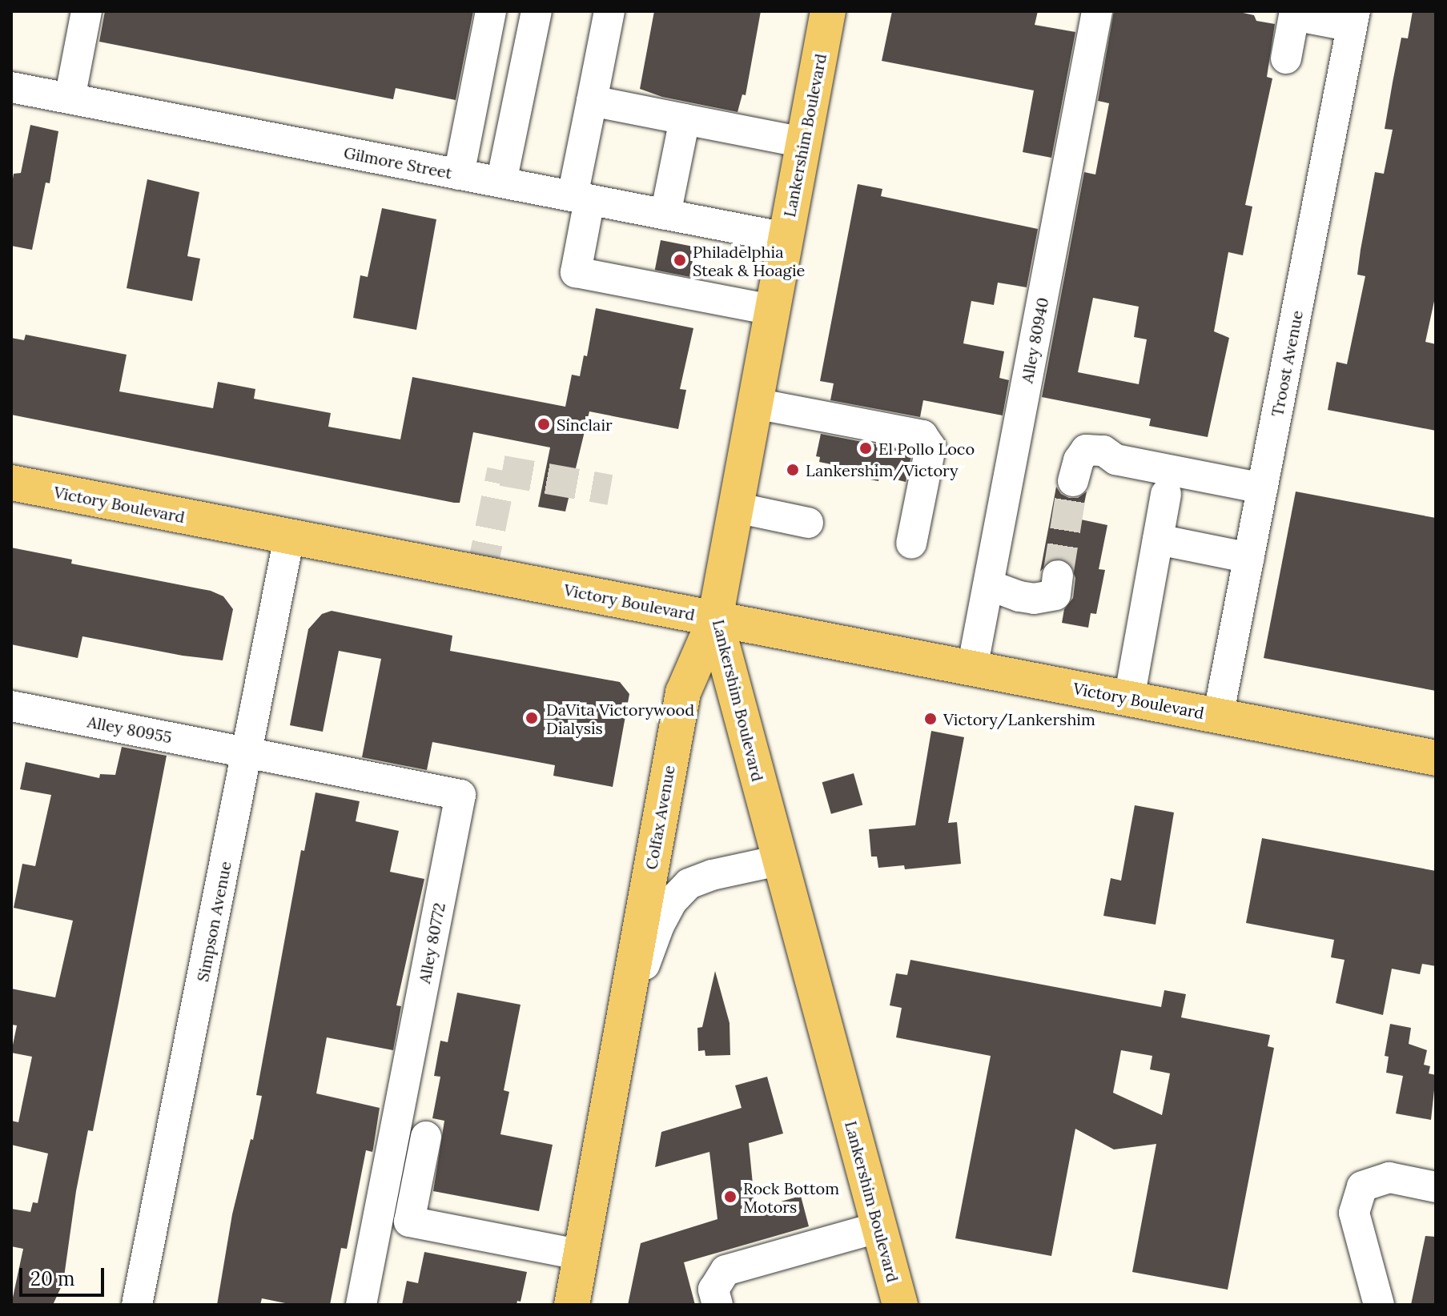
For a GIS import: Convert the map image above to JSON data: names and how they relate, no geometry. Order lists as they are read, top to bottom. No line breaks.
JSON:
{"streets":{"main road":["Lankershim Boulevard","Victory Boulevard","Colfax Avenue"],"street":["Gilmore Street","Alley 80940","Troost Avenue","Alley 80955","Simpson Avenue","Alley 80772"]},"crossings":[["Lankershim Boulevard","Gilmore Street"],["Lankershim Boulevard","Victory Boulevard"],["Lankershim Boulevard","Colfax Avenue"],["Alley 80940","Victory Boulevard"],["Troost Avenue","Victory Boulevard"],["Victory Boulevard","Colfax Avenue"],["Victory Boulevard","Simpson Avenue"],["Alley 80955","Simpson Avenue"],["Alley 80955","Alley 80772"],["Simpson Avenue","Alley 80772"]],"places":["Philadelphia Steak & Hoagie","Sinclair","El Pollo Loco","Lankershim/Victory","DaVita Victorywood Dialysis","Victory/Lankershim","Rock Bottom Motors"],"scale_bar":"20 m"}
